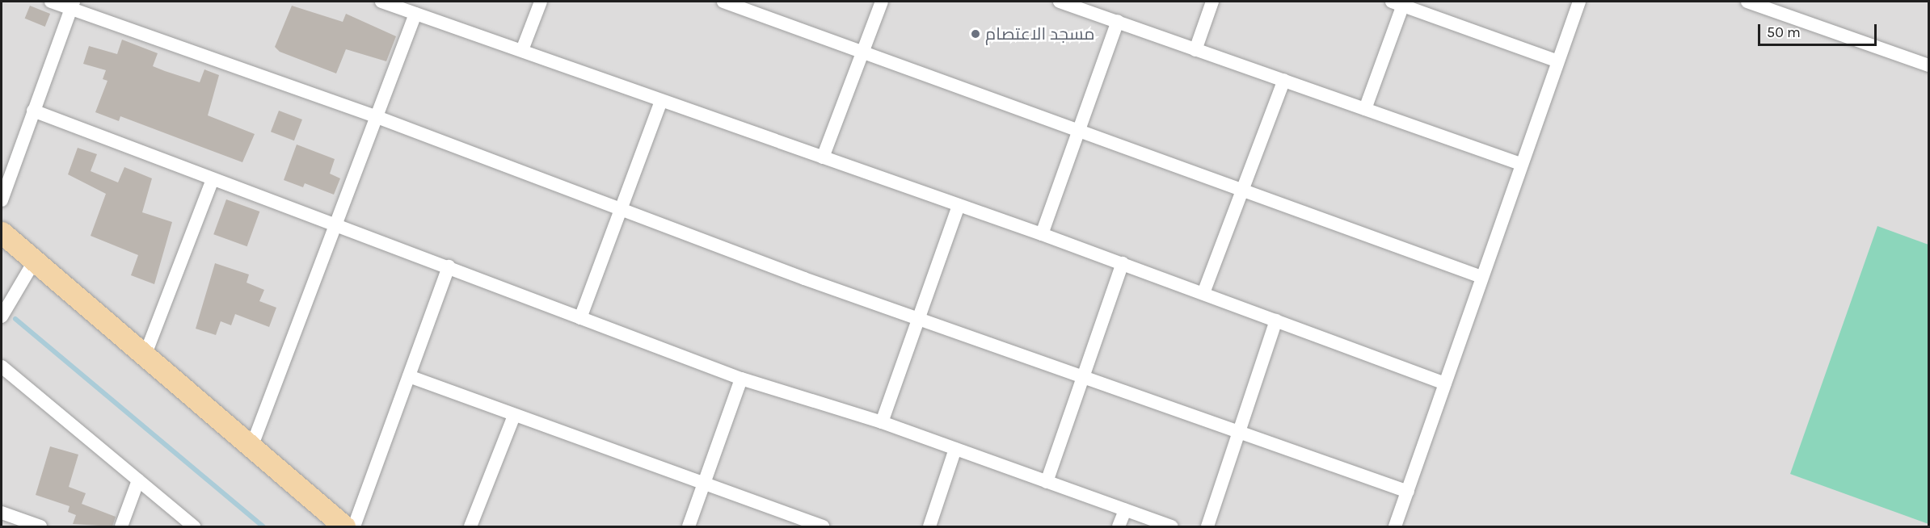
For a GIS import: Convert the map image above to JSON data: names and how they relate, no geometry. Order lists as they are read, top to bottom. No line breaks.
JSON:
{"places":["مسجد الاعتصام"],"scale_bar":"50 m"}
